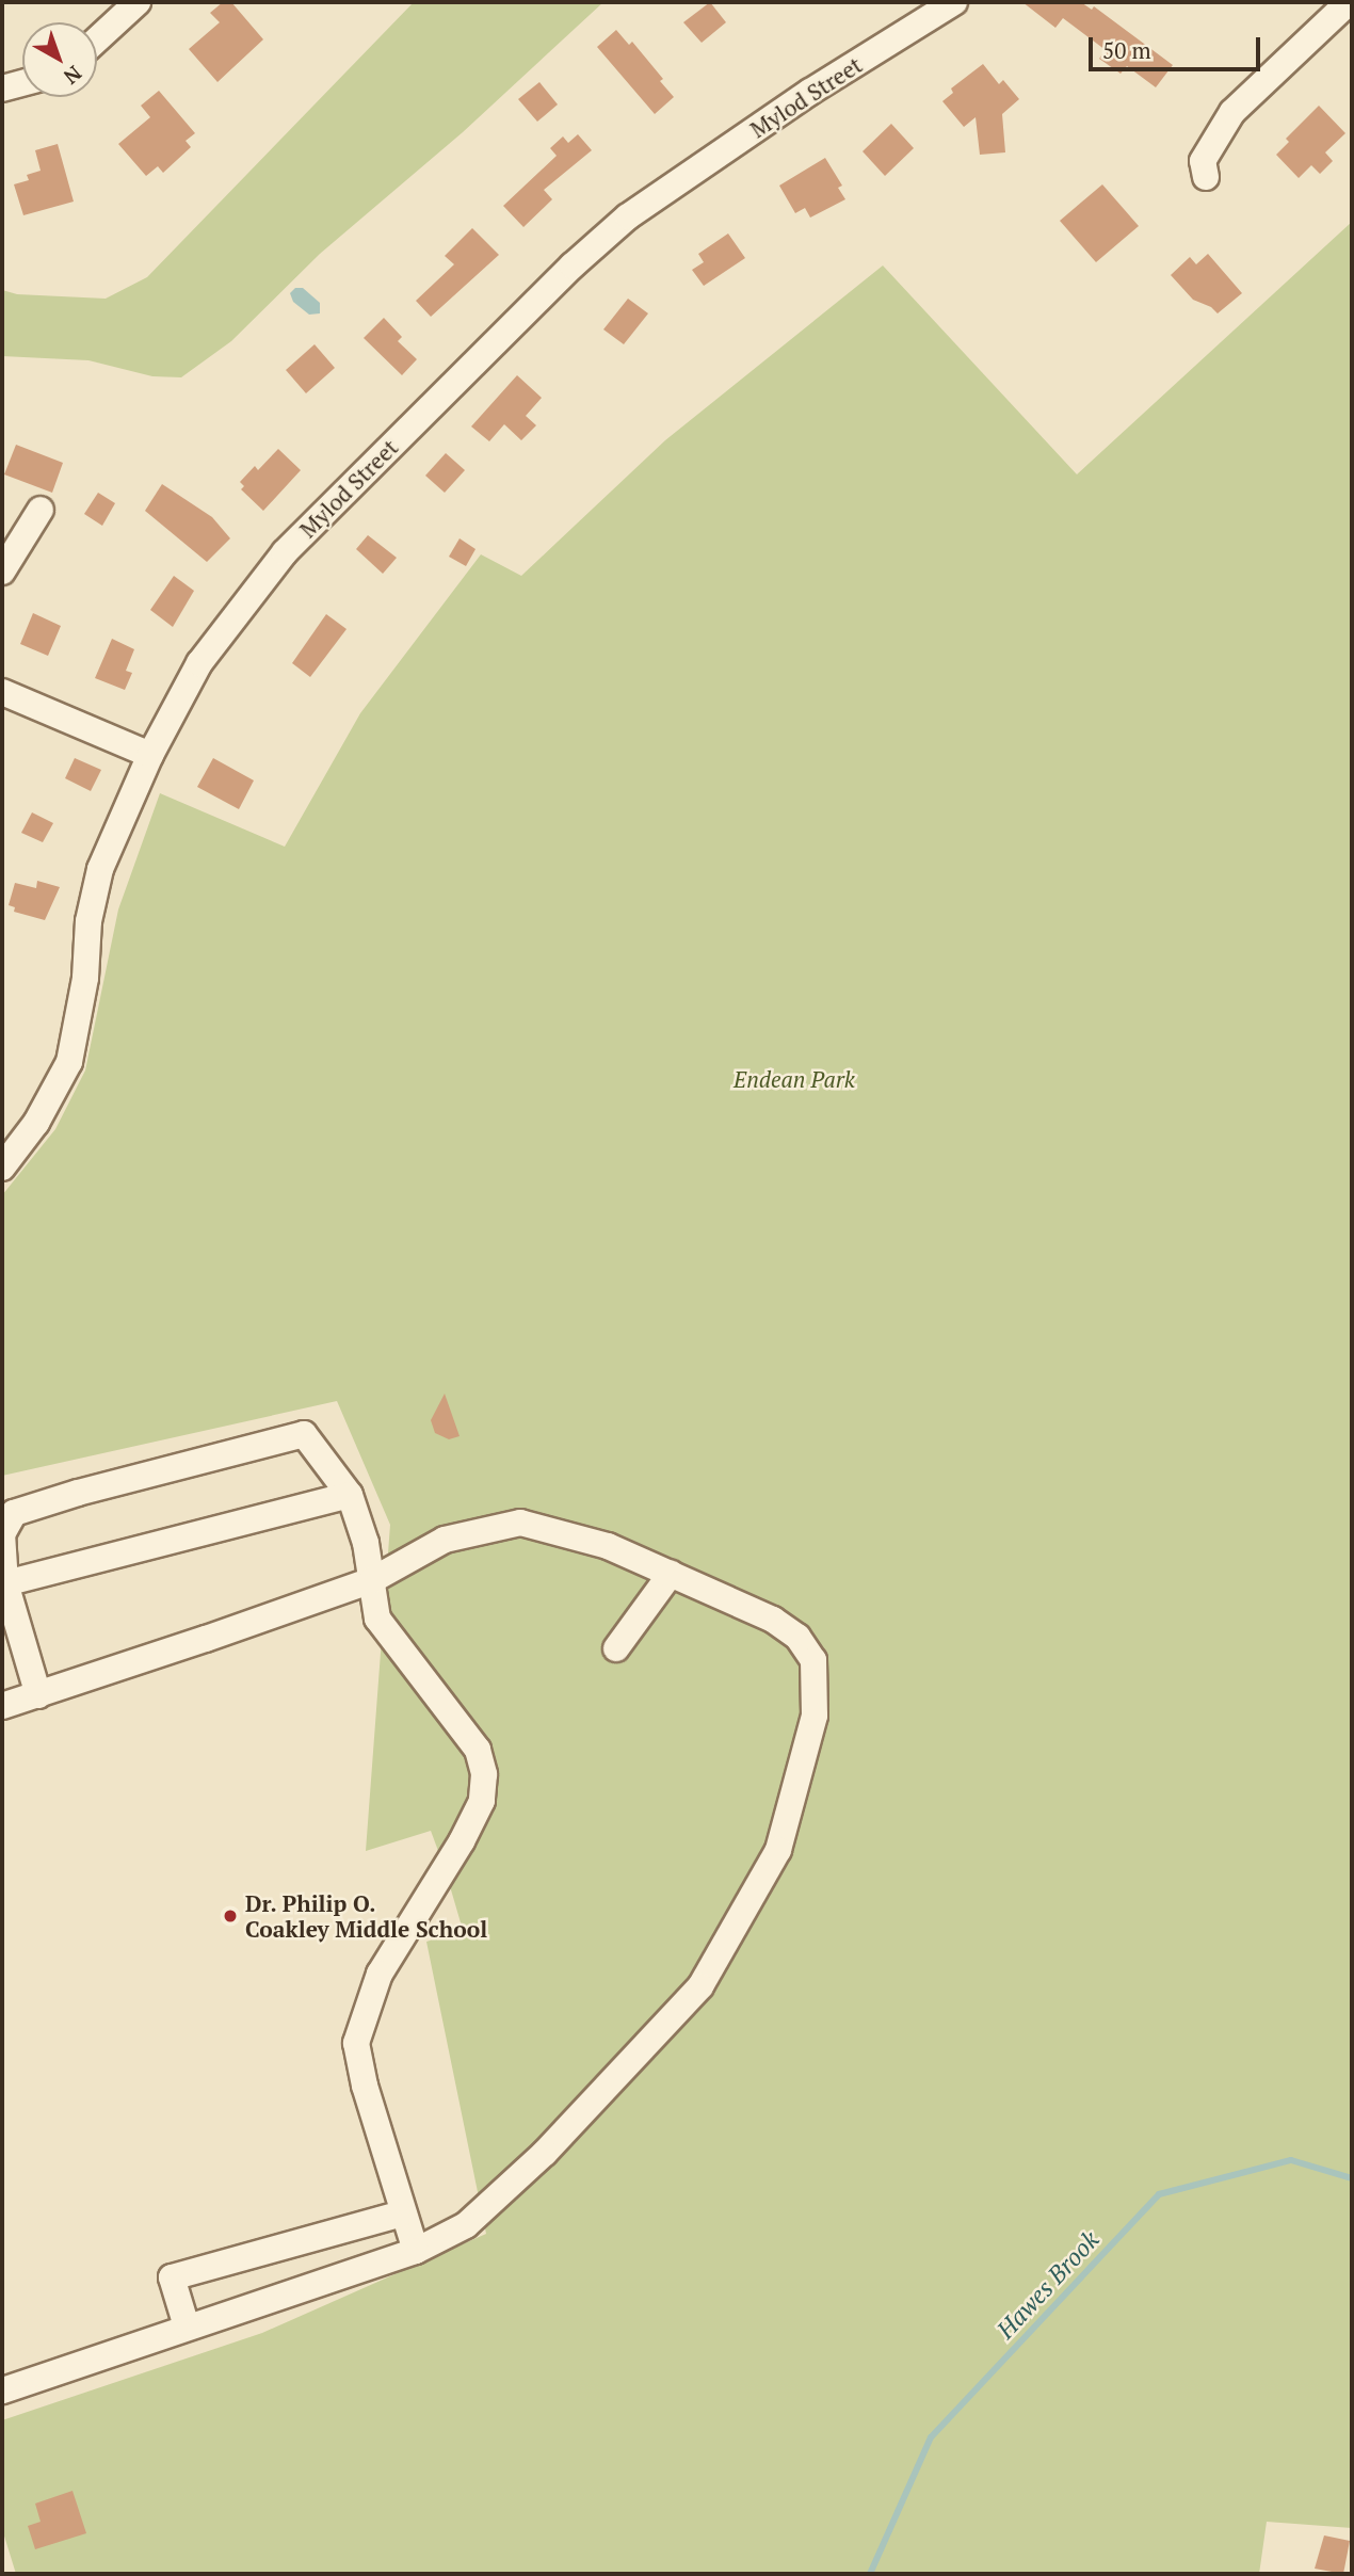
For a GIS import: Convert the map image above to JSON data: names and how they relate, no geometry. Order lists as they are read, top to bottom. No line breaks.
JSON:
{"streets":{"street":["Mylod Street"]},"water":["Hawes Brook"],"parks":["Endean Park"],"places":["Dr. Philip O. Coakley Middle School"],"scale_bar":"50 m","north":"bottom right"}
